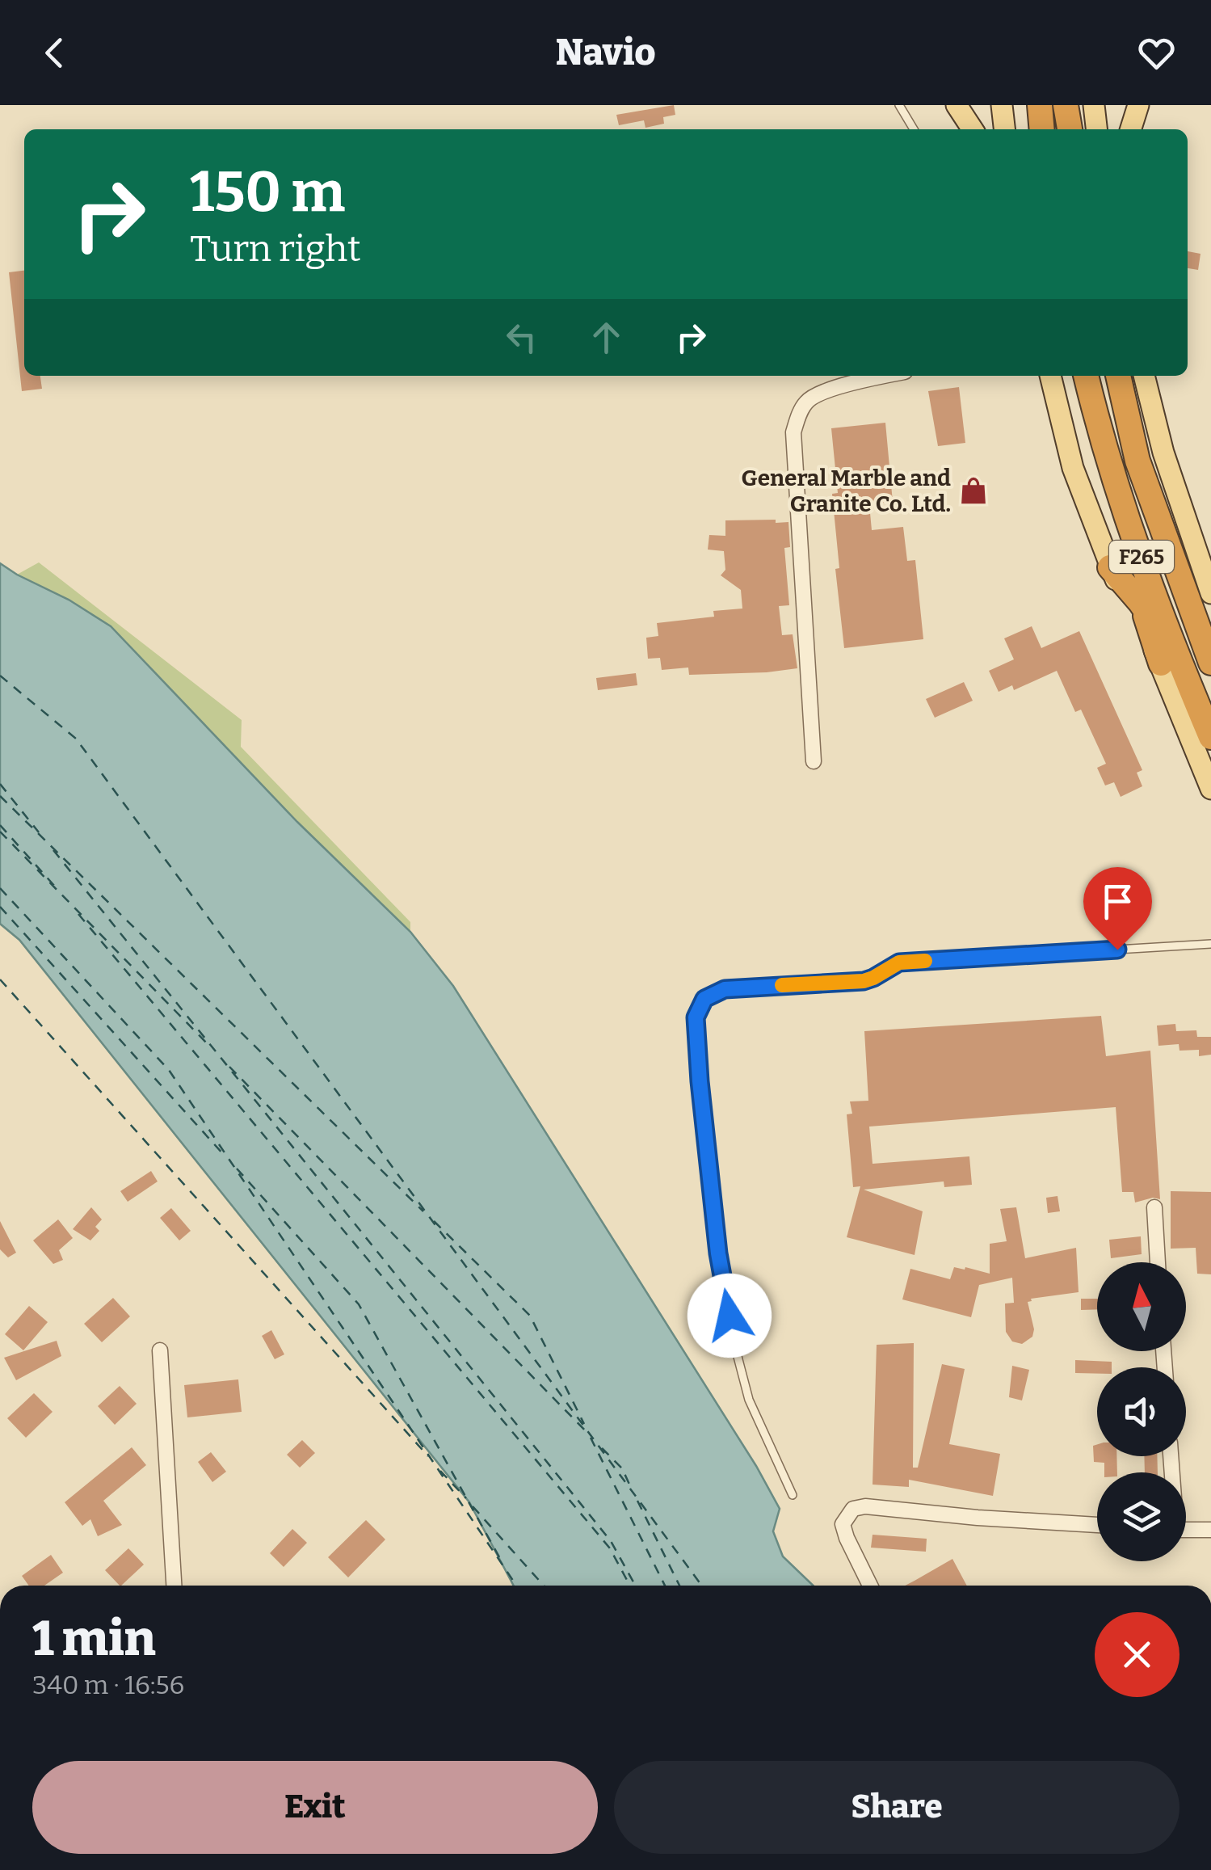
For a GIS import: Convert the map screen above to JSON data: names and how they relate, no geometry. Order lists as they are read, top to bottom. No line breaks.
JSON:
{"streets":{"highway":["F265"]},"places":{"shop":["General Marble and Granite Co. Ltd."]},"north":"top","page":{"header":"Navio","turn":["150 m","Turn right"],"heading":["1 min","340 m · 16:56"],"buttons":["Exit","Share"]}}
